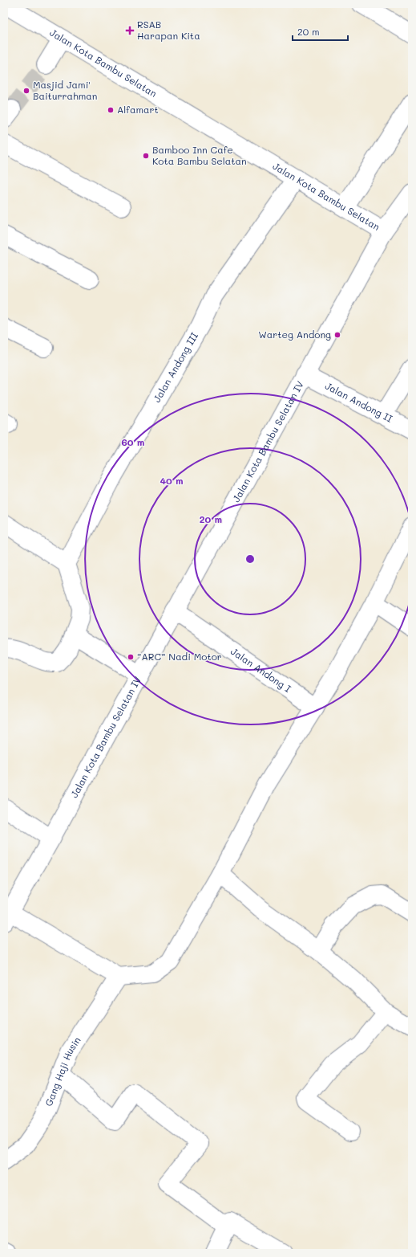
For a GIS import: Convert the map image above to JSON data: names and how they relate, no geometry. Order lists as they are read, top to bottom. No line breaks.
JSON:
{"streets":{"street":["Jalan Kota Bambu Selatan","Jalan Andong III","Jalan Andong II","Jalan Kota Bambu Selatan IV","Jalan Andong I","Gang Haji Husin"]},"crossings":[["Jalan Kota Bambu Selatan","Jalan Andong III"],["Jalan Kota Bambu Selatan","Jalan Kota Bambu Selatan IV"],["Jalan Andong II","Jalan Kota Bambu Selatan IV"],["Jalan Kota Bambu Selatan IV","Jalan Andong I"]],"places":{"health":["RSAB Harapan Kita"],"other":["Masjid Jami' Baiturrahman","Alfamart","Bamboo Inn Cafe Kota Bambu Selatan","Warteg Andong","“ARC” Nadi Motor"]},"scale_bar":"20 m","rings":["60 m","40 m","20 m"]}
